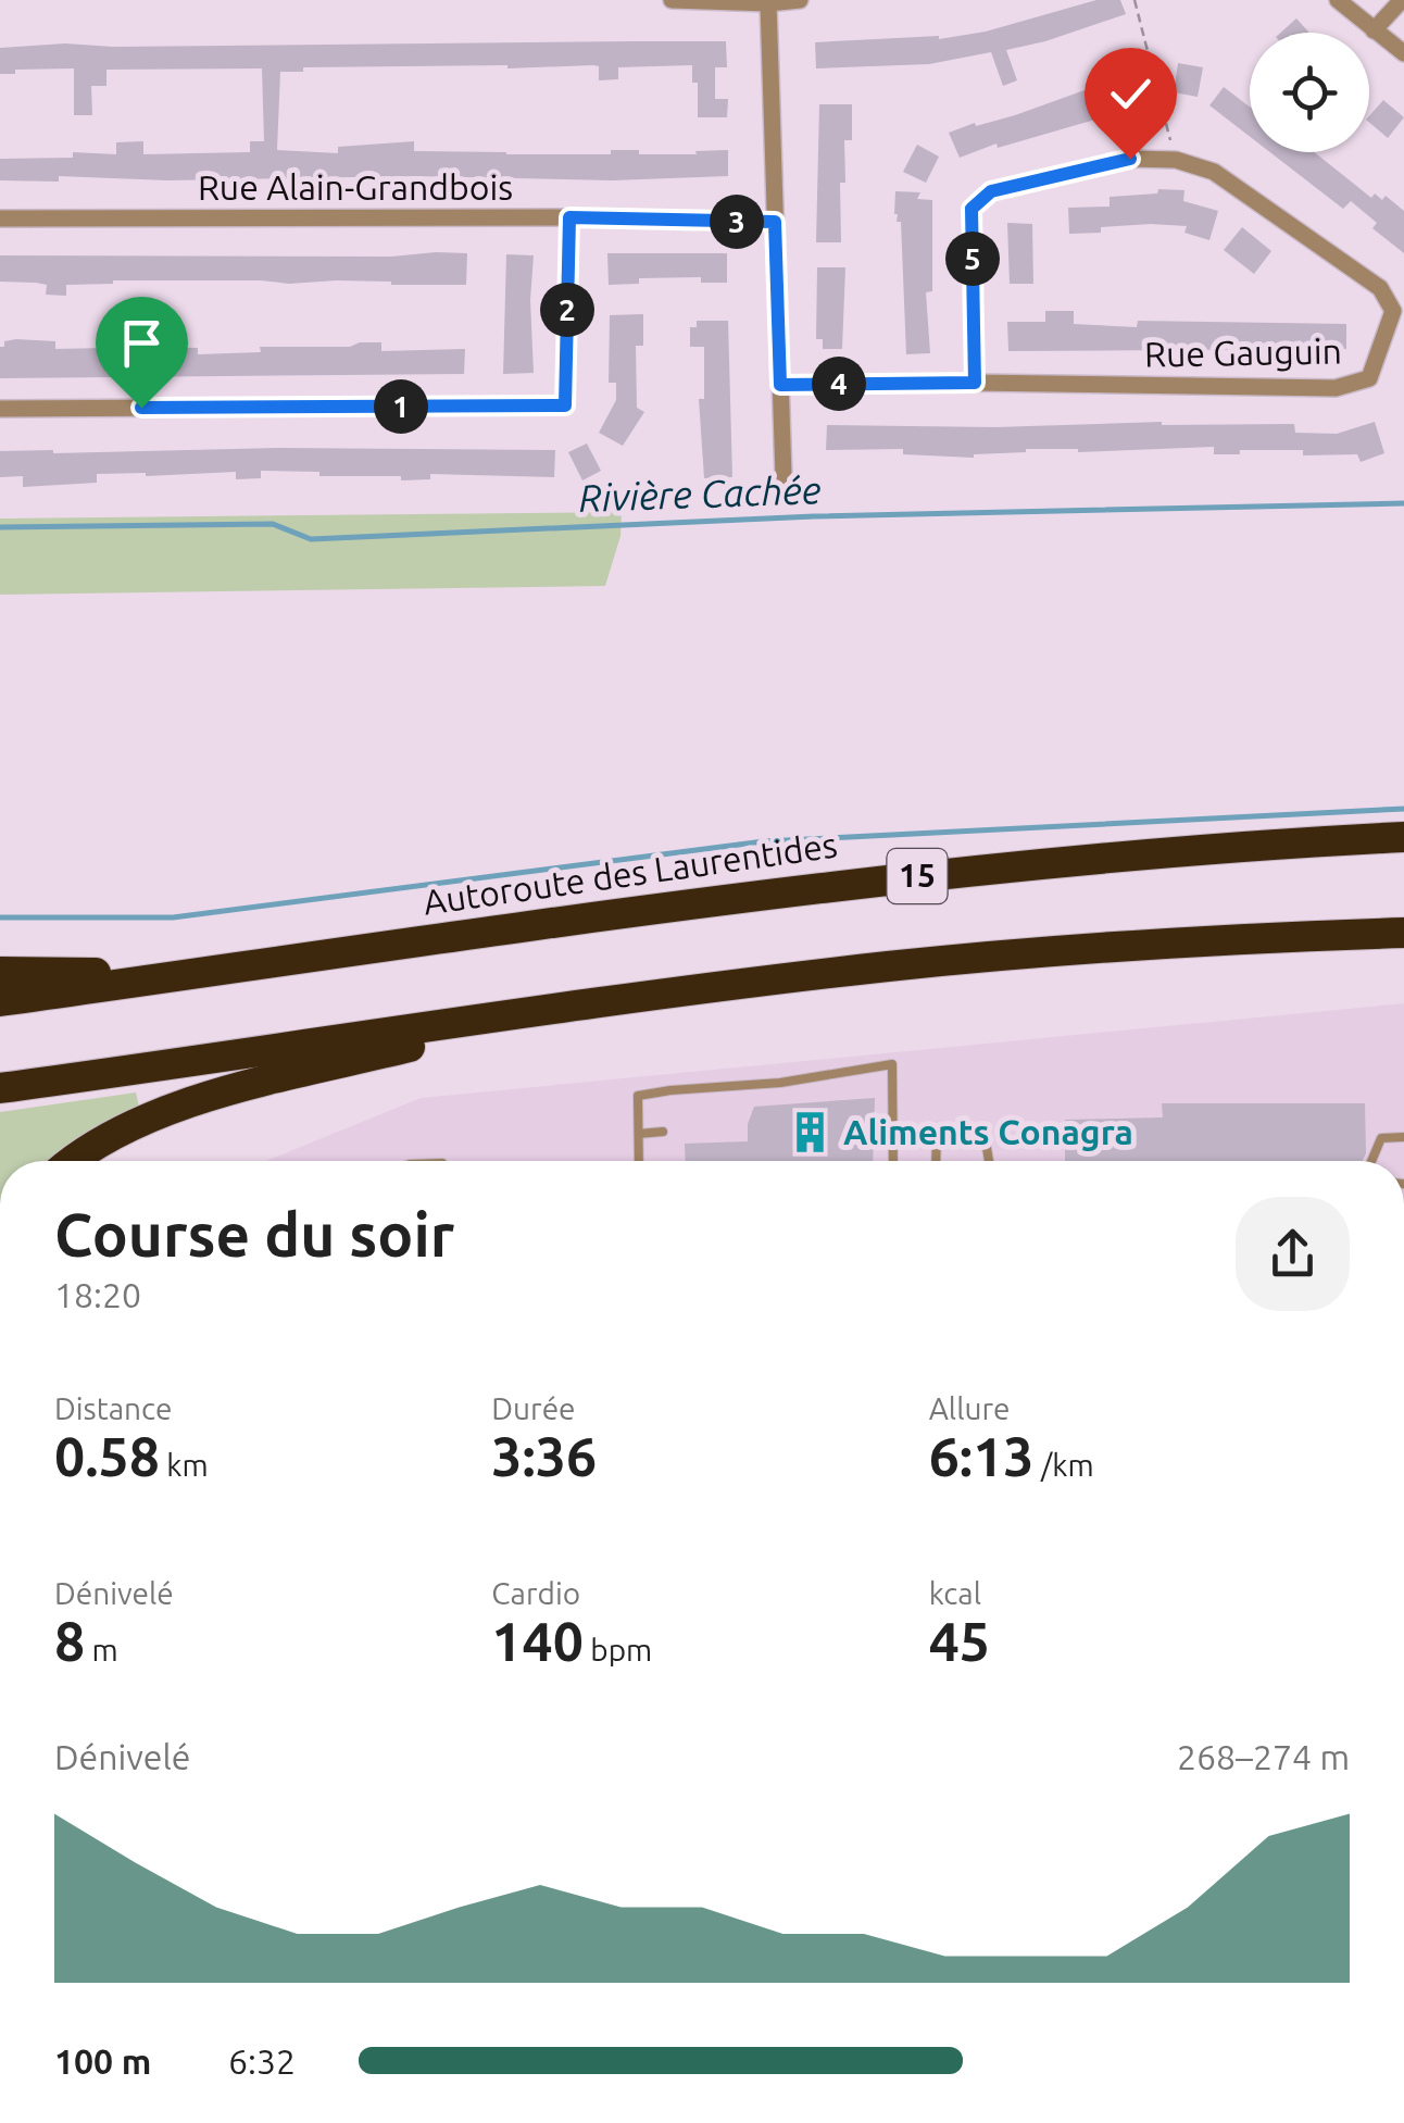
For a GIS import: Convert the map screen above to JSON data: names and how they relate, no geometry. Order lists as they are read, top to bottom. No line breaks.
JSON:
{"streets":{"highway":["Autoroute des Laurentides","15"],"street":["Rue Alain-Grandbois","Rue Gauguin"]},"water":["Rivière Cachée"],"places":{"building":["Aliments Conagra"]},"page":{"pins":["3","5","2","4","1"],"heading":["Course du soir","18:20"],"stats":[["Distance","0.58 km"],["Durée","3:36"],["Allure","6:13 /km"],["Dénivelé","8 m"],["Cardio","140 bpm"],["kcal","45"]],"chart":["Dénivelé","268–274 m"],"list":[{"name":"100 m","note":"6:32"}]}}
